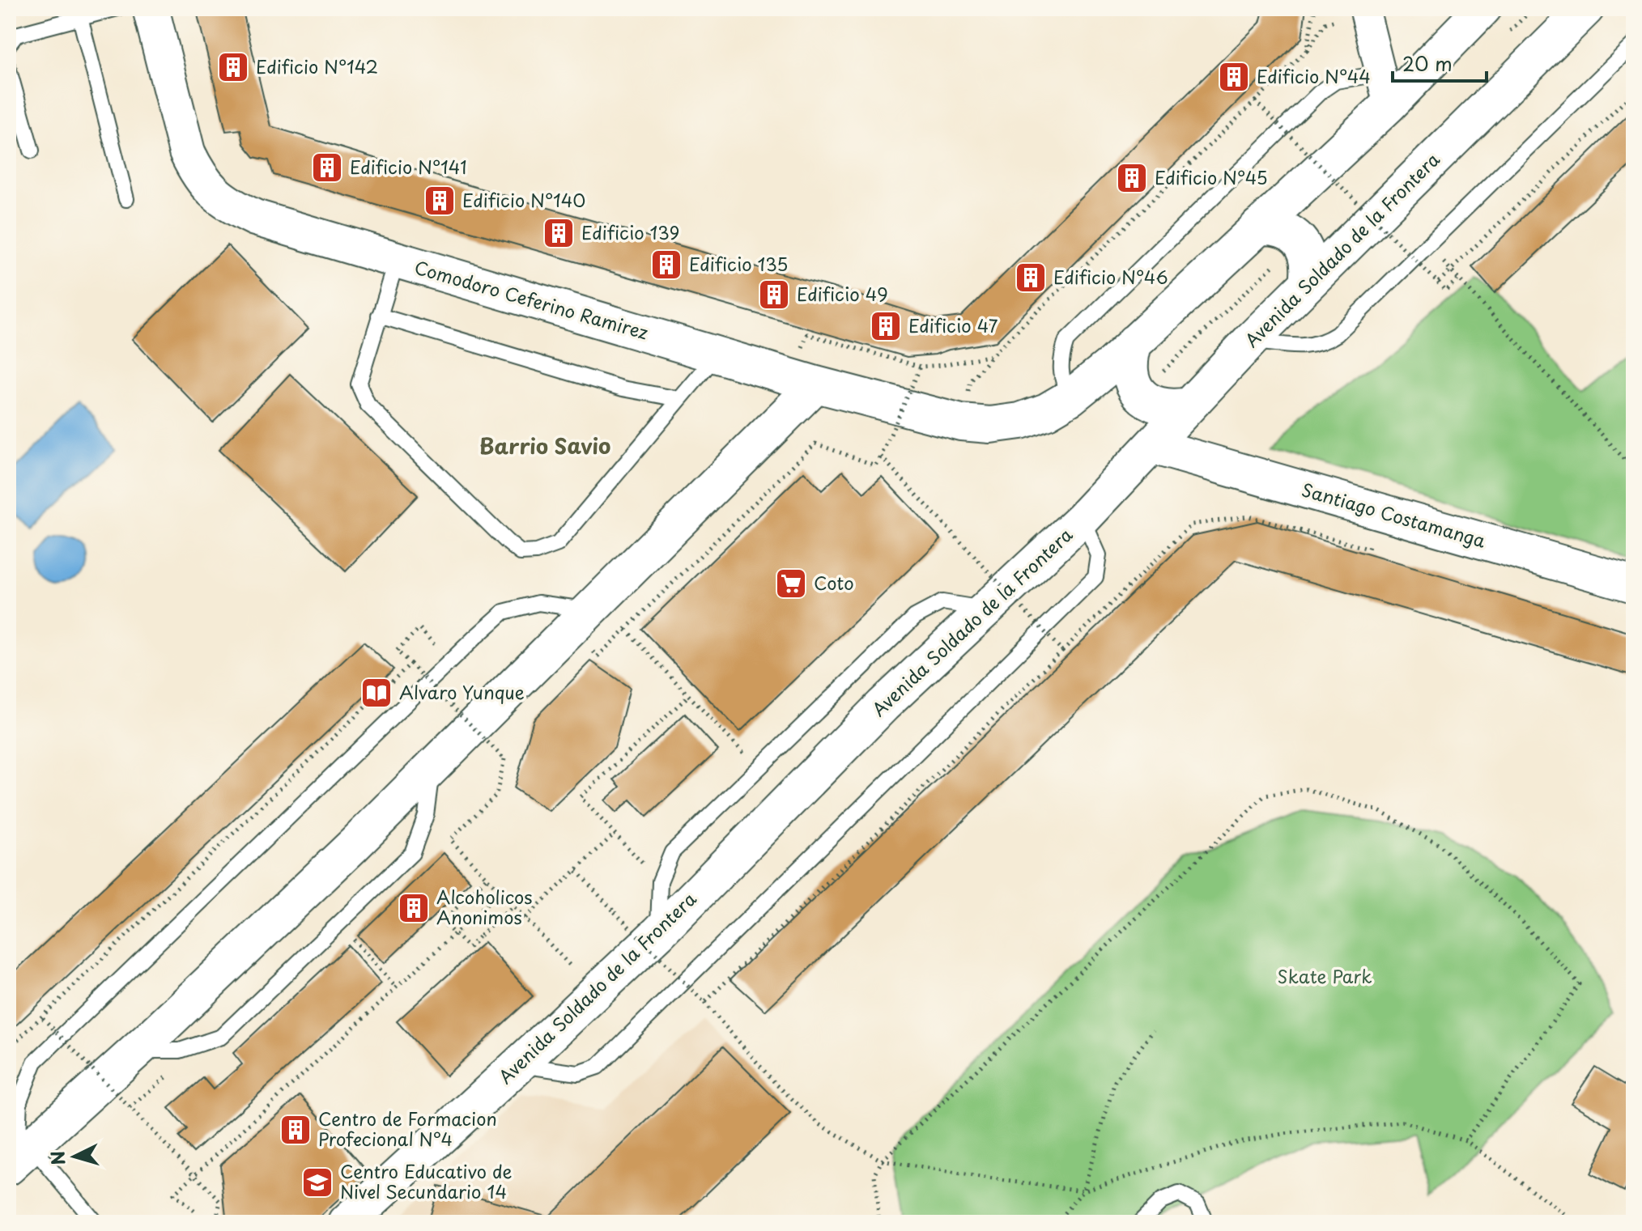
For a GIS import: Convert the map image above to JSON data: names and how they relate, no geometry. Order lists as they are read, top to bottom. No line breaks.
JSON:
{"streets":{"street":["Avenida Soldado de la Frontera","Comodoro Ceferino Ramirez","Santiago Costamanga"]},"crossings":[["Avenida Soldado de la Frontera","Santiago Costamanga"]],"districts":["Barrio Savio"],"parks":["Skate Park"],"places":{"building":["Edificio N°142","Edificio N°44","Edificio N°141","Edificio N°45","Edificio N°140","Edificio 139","Edificio 135","Edificio N°46","Edificio 49","Edificio 47","Alcoholicos Anonimos","Centro de Formacion Profecional N°4"],"supermarket":["Coto"],"library":["Alvaro Yunque"],"school or university":["Centro Educativo de Nivel Secundario 14"]},"scale_bar":"20 m","north":"left"}
